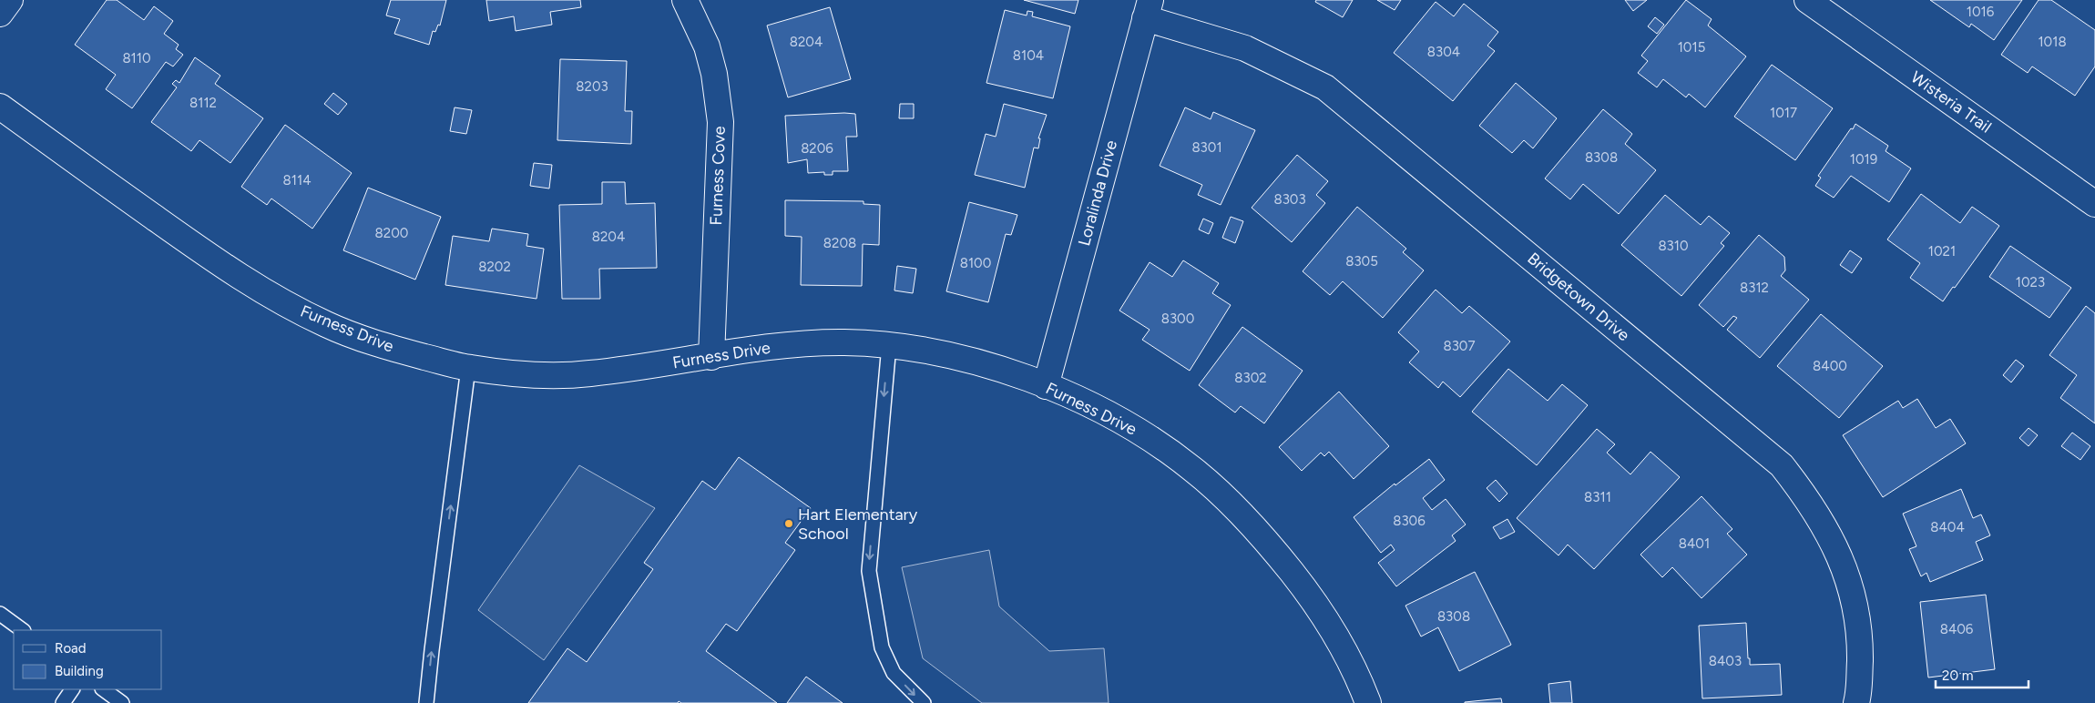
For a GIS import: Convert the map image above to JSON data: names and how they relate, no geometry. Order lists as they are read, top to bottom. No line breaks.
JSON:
{"streets":{"street":["Wisteria Trail","Furness Cove","Loralinda Drive","Bridgetown Drive","Furness Drive"]},"crossings":[["Furness Cove","Furness Drive"],["Loralinda Drive","Bridgetown Drive"],["Loralinda Drive","Furness Drive"]],"places":["Hart Elementary School"],"house_numbers":["1016","8204","1018","1015","8304","8104","8110","8203","8112","1017","8301","8206","8308","1019","8114","8303","8200","8204","8208","8310","1021","8305","8100","8202","1023","8312","8300","8307","8400","8302","8311","8306","8404","8401","8308","8406","8403"],"legend":["Road","Building"],"scale_bar":"20 m"}
